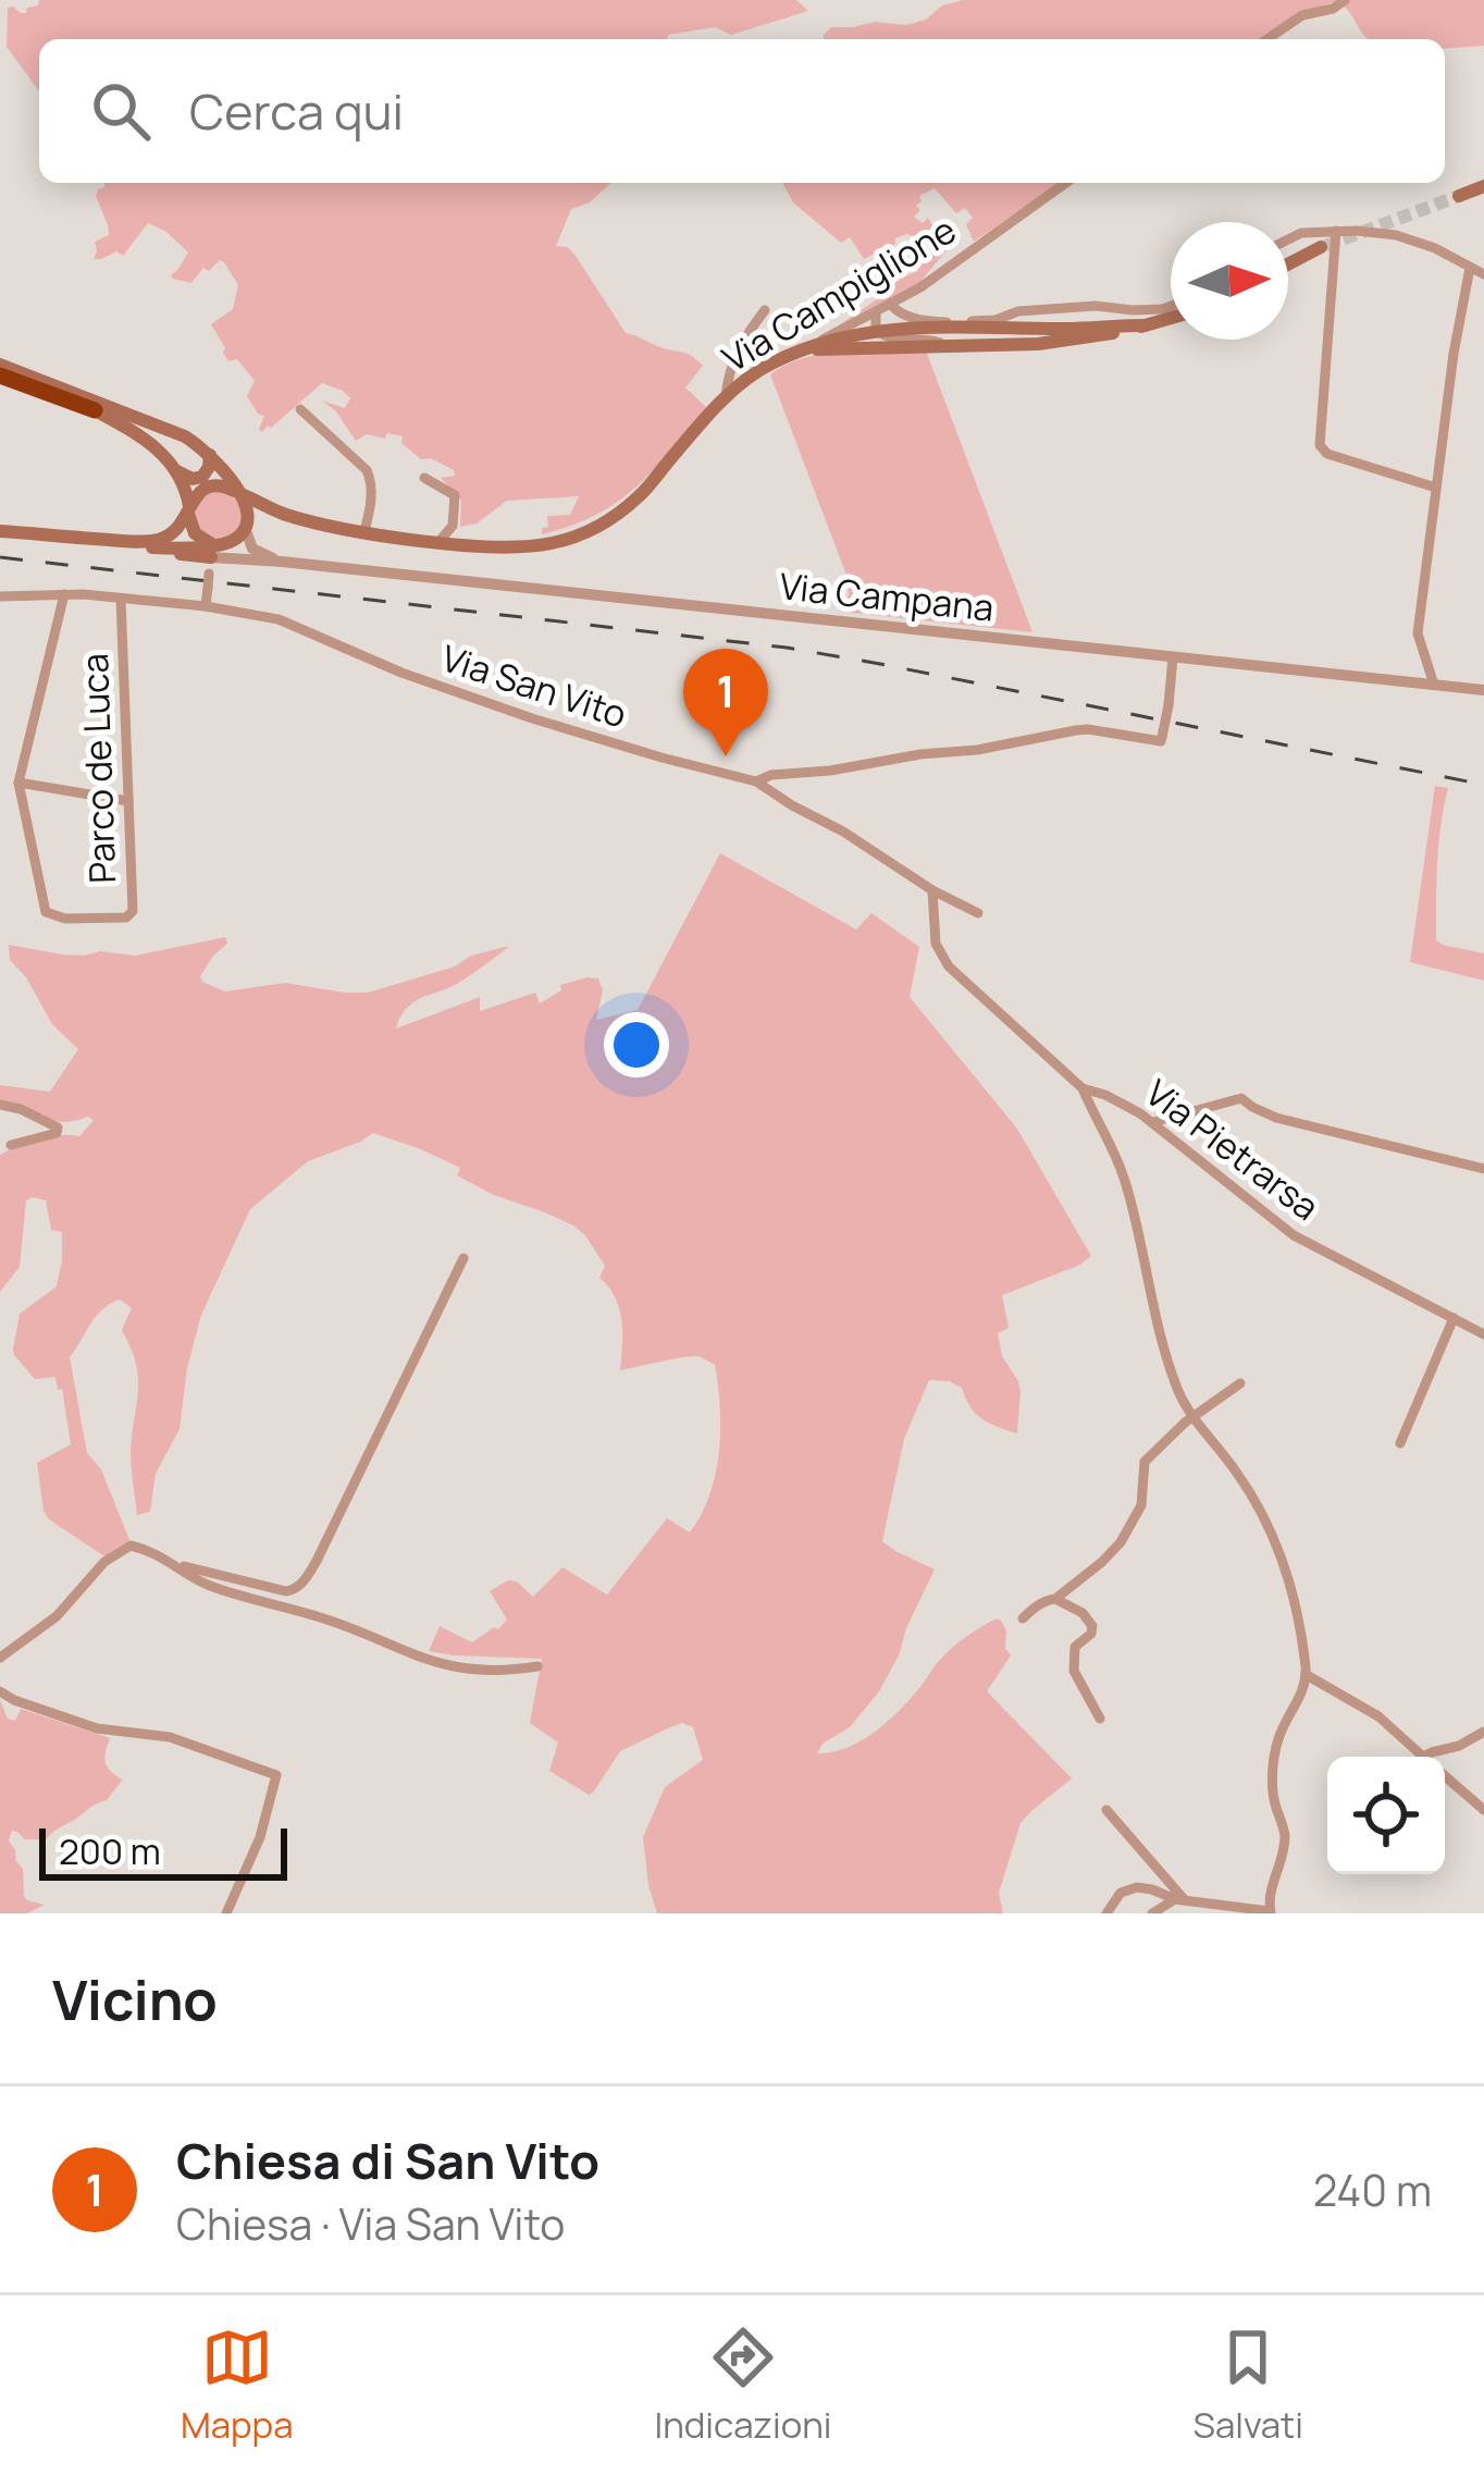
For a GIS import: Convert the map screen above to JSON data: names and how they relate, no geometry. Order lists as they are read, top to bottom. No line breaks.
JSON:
{"streets":{"main road":["Via Campiglione"],"street":["Via Campana","Via San Vito","Parco de Luca","Via Pietrarsa"]},"crossings":[["Via Campiglione","Via Campana"],["Via Campana","Via San Vito"],["Via San Vito","Parco de Luca"]],"scale_bar":"200 m","north":"right","page":{"search":"Cerca qui","pins":"1","scale":"200 m","heading":"Vicino","list":[{"mark":"1","name":"Chiesa di San Vito","note":"Chiesa · Via San Vito","value":"240 m"}],"nav":["Mappa","Indicazioni","Salvati"]}}
